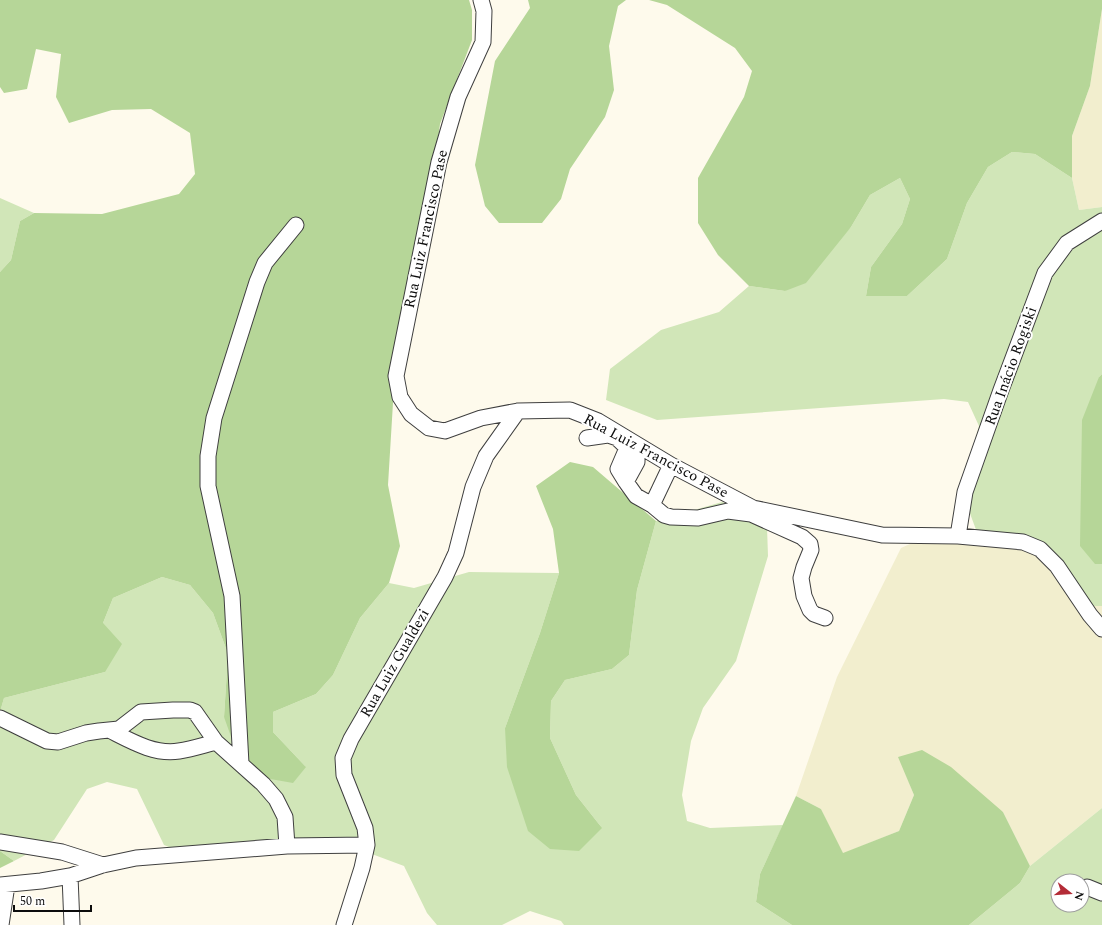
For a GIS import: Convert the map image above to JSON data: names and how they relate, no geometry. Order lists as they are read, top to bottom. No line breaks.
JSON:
{"streets":{"street":["Rua Luiz Francisco Pase","Rua Inácio Rogiski","Rua Luiz Gualdezi"]},"crossings":[["Rua Luiz Francisco Pase","Rua Inácio Rogiski"],["Rua Luiz Francisco Pase","Rua Luiz Gualdezi"]],"scale_bar":"50 m","north":"right"}
